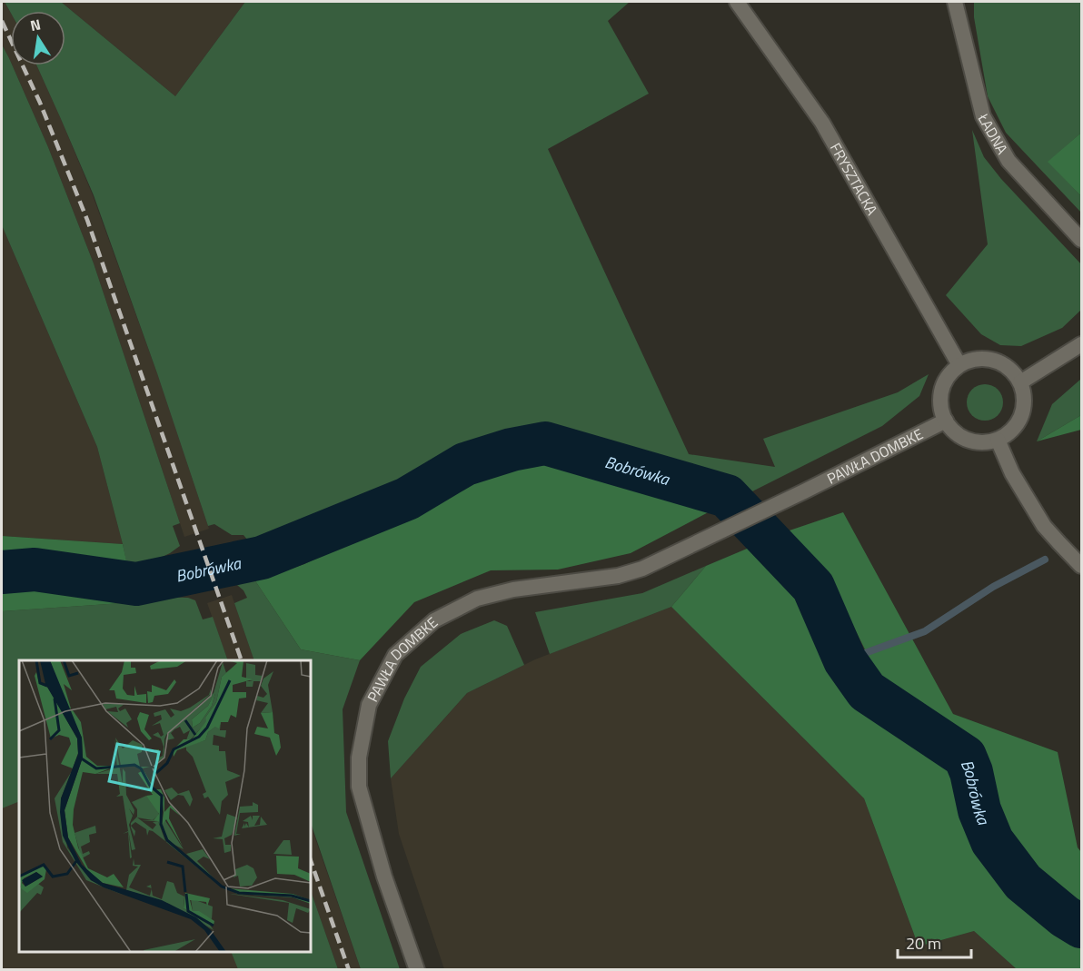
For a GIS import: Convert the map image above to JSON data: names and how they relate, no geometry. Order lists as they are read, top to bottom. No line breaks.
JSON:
{"streets":{"street":["ŁADNA","FRYSZTACKA","PAWŁA DOMBKE"]},"crossings":[["FRYSZTACKA","PAWŁA DOMBKE"]],"water":["Bobrówka"],"scale_bar":"20 m","north":"top"}
